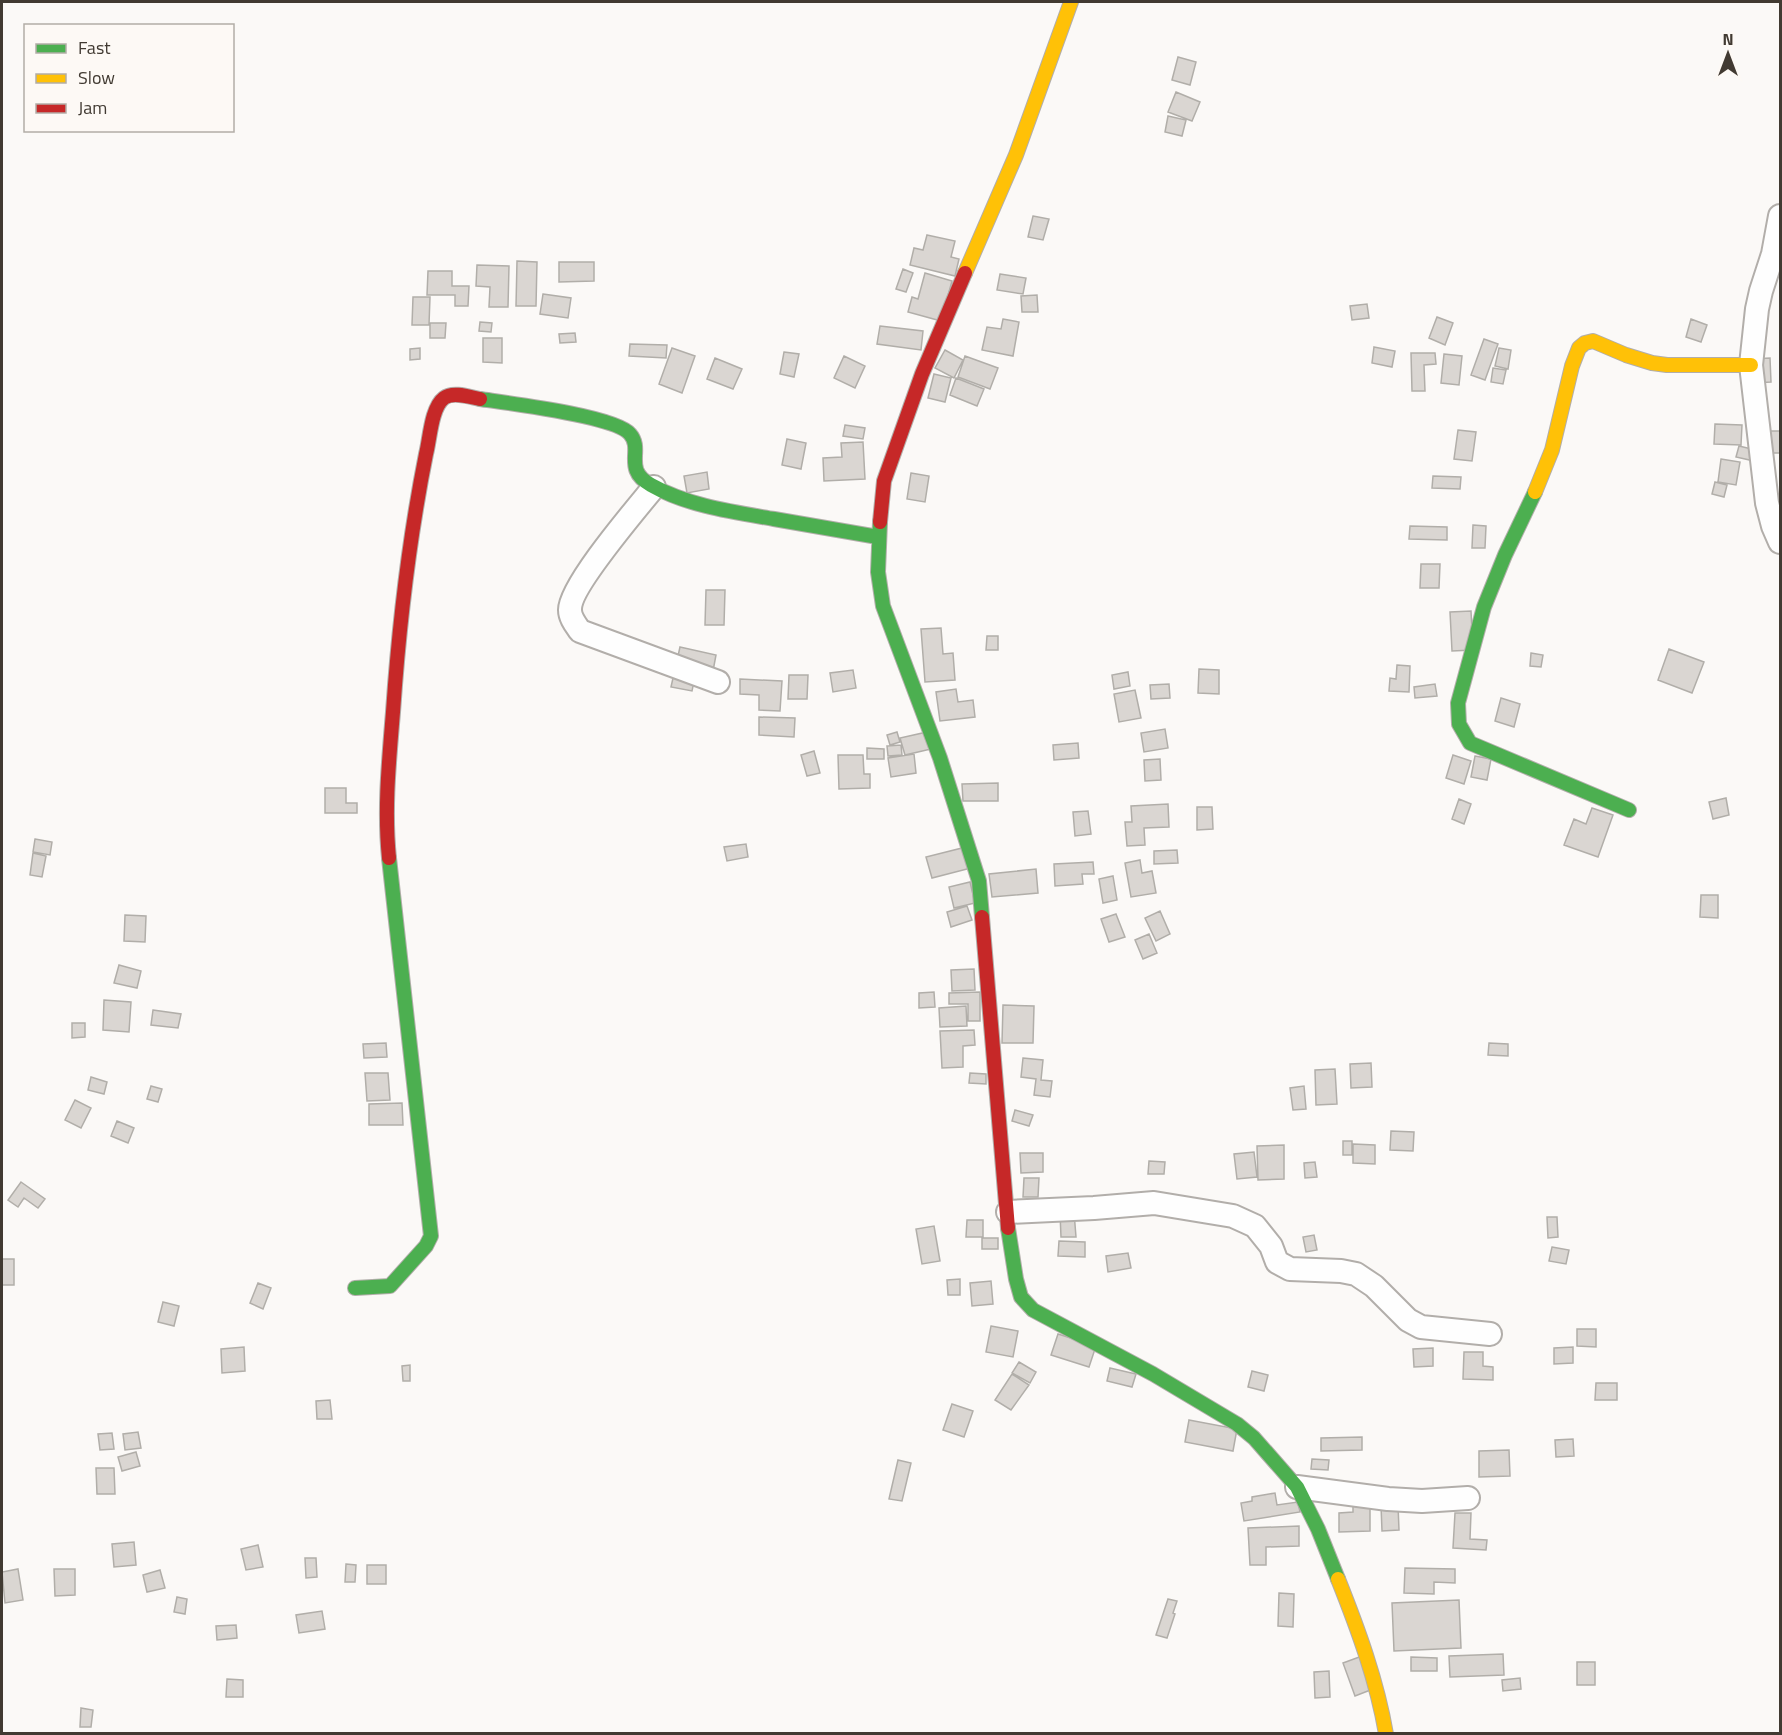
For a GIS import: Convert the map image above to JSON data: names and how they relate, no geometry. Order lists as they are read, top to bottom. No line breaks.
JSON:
{"legend":["Fast","Slow","Jam"],"north":"top"}
